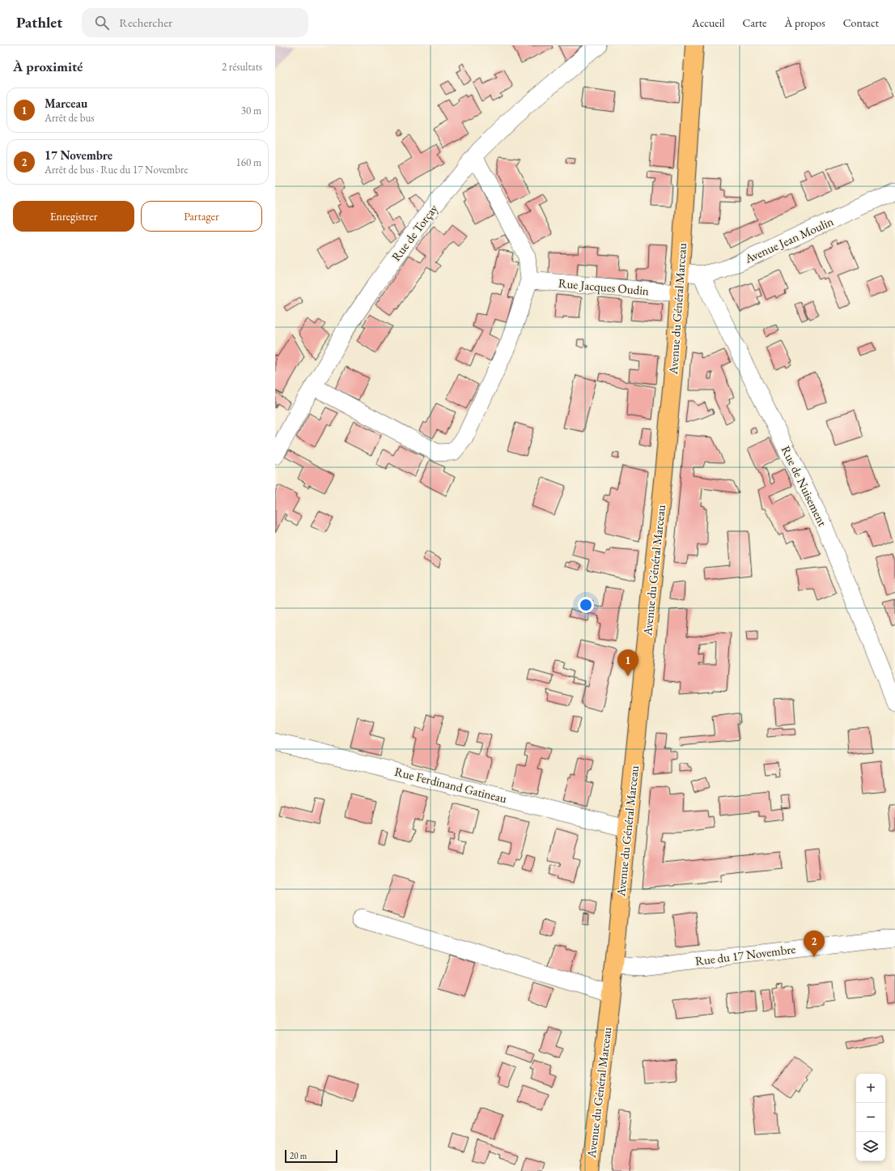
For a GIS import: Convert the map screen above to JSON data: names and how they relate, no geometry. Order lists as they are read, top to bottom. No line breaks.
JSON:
{"streets":{"main road":["Avenue du Général Marceau"],"street":["Rue de Torçay","Avenue Jean Moulin","Rue Jacques Oudin","Rue de Nuisement","Rue Ferdinand Gatineau","Rue du 17 Novembre"]},"crossings":[["Avenue Jean Moulin","Avenue du Général Marceau"],["Avenue Jean Moulin","Rue de Nuisement"],["Rue Jacques Oudin","Avenue du Général Marceau"],["Avenue du Général Marceau","Rue Ferdinand Gatineau"],["Avenue du Général Marceau","Rue du 17 Novembre"]],"scale_bar":"20 m","page":{"header":"Pathlet","search":"Rechercher","nav":["Accueil","Carte","À propos","Contact"],"heading":["À proximité","2 résultats"],"list":[{"mark":"1","name":"Marceau","note":"Arrêt de bus","value":"30 m"},{"mark":"2","name":"17 Novembre","note":"Arrêt de bus · Rue du 17 Novembre","value":"160 m"}],"buttons":["Enregistrer","Partager"],"pins":["1","2"],"map_buttons":["+","−"],"scale":"20 m"}}
